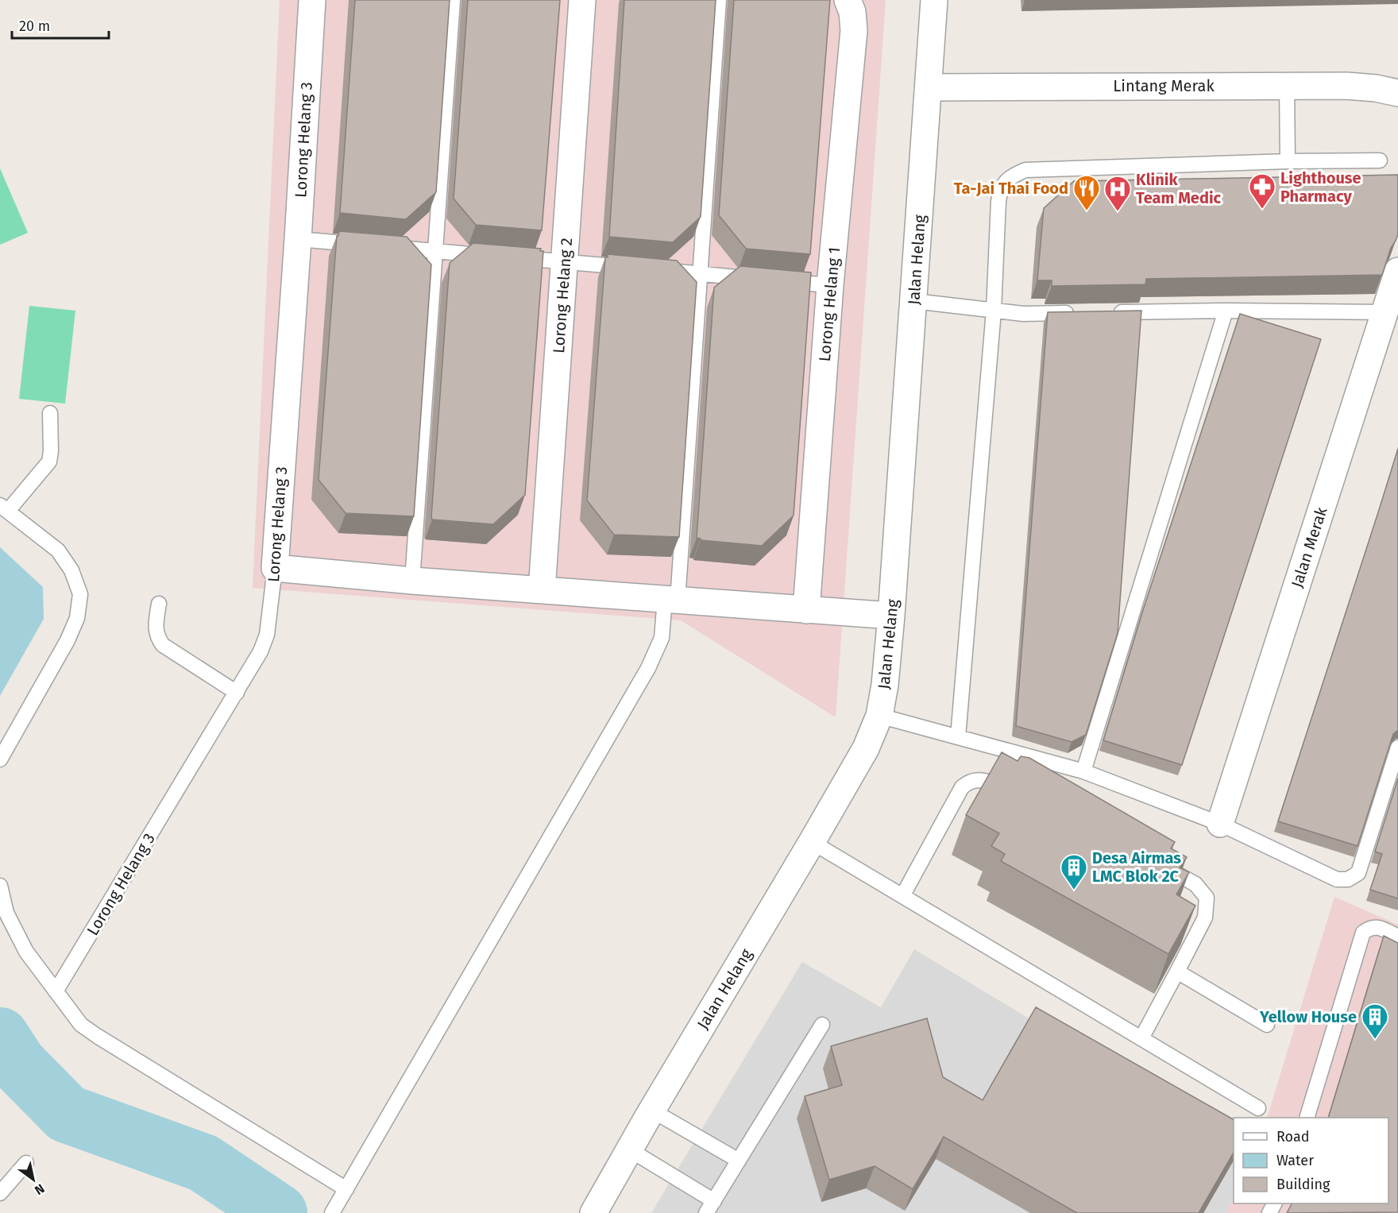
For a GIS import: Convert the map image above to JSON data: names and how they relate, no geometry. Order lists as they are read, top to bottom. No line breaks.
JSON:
{"streets":{"street":["Lintang Merak","Lorong Helang 3","Jalan Helang","Lorong Helang 2","Lorong Helang 1","Jalan Merak"]},"crossings":[["Lintang Merak","Jalan Helang"]],"places":{"pharmacy":["Lighthouse Pharmacy"],"restaurant":["Ta-Jai Thai Food"],"hospital":["Klinik Team Medic"],"building":["Desa Airmas LMC Blok 2C","Yellow House"]},"legend":["Road","Water","Building"],"scale_bar":"20 m","north":"bottom right"}
